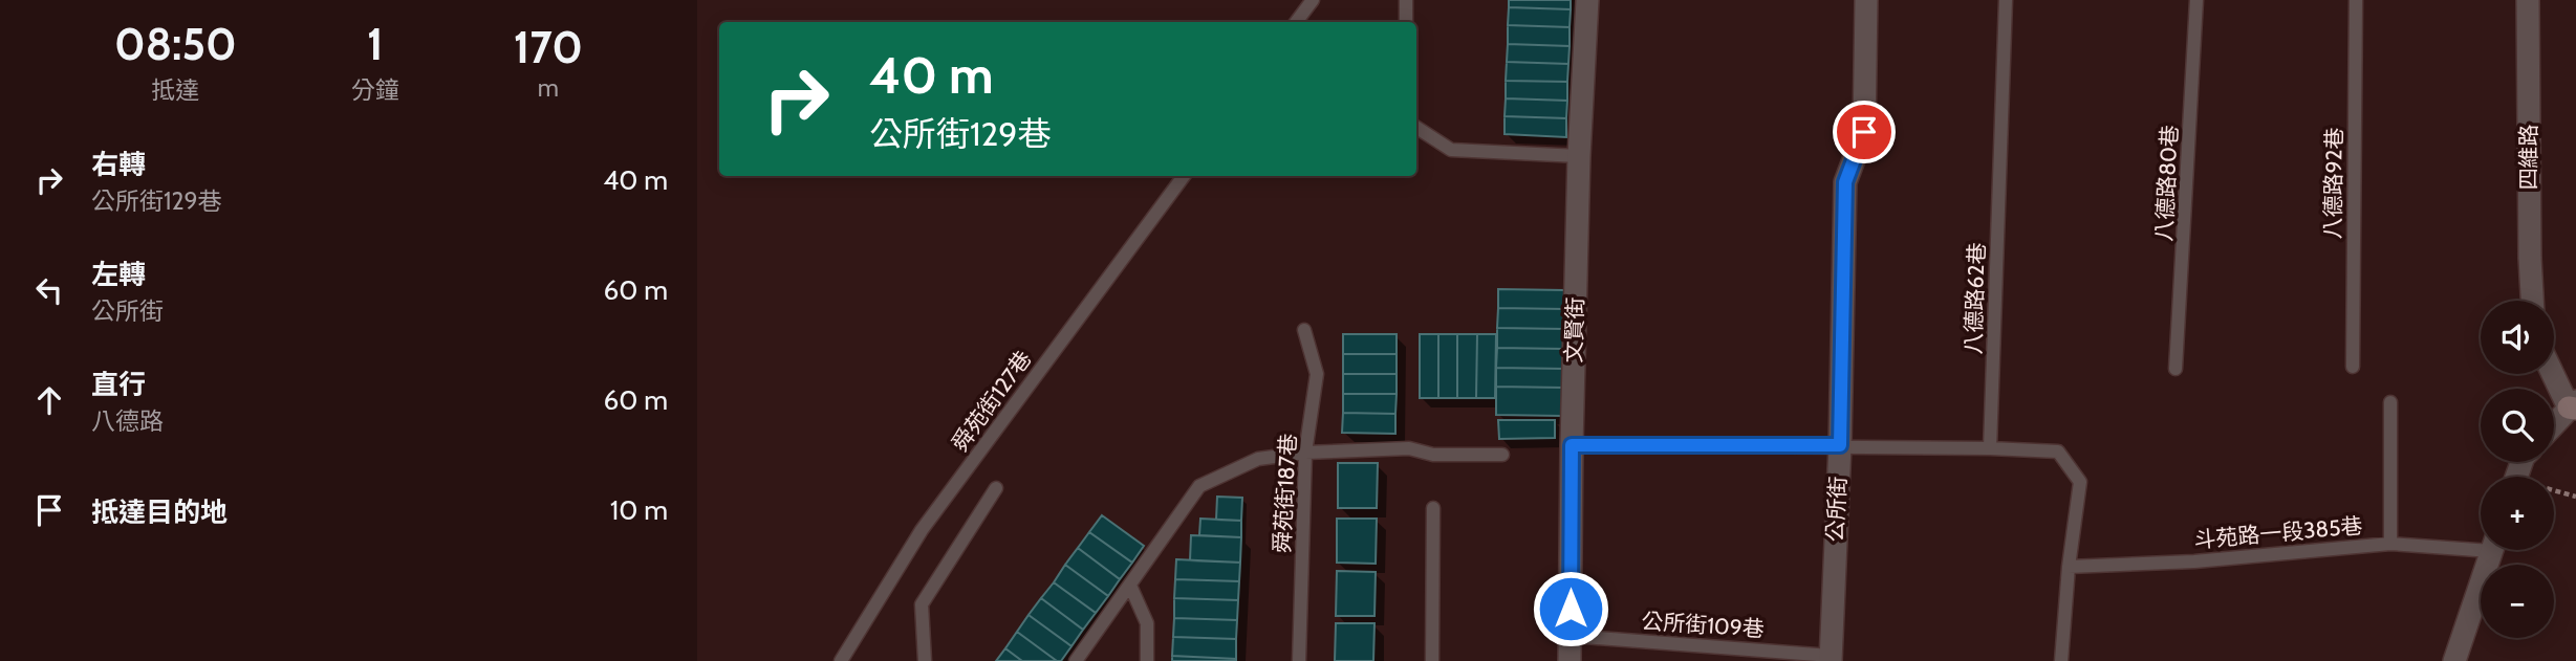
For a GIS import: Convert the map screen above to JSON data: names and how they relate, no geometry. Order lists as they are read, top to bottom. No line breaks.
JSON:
{"streets":{"street":["四維路","文賢街","公所街"],"lane":["八德路80巷","八德路92巷","八德路62巷","舜苑街127巷","舜苑街187巷","斗苑路一段385巷","公所街109巷"]},"crossings":[["文賢街","公所街109巷"],["公所街","公所街109巷"]],"page":{"eta":["08:50","抵達","1","分鐘","170","m"],"turn":["40 m","公所街129巷"],"list":[{"name":"右轉","note":"公所街129巷","value":"40 m"},{"name":"左轉","note":"公所街","value":"60 m"},{"name":"直行","note":"八德路","value":"60 m"},{"name":"抵達目的地","value":"10 m"}],"map_buttons":["+","−"]}}
